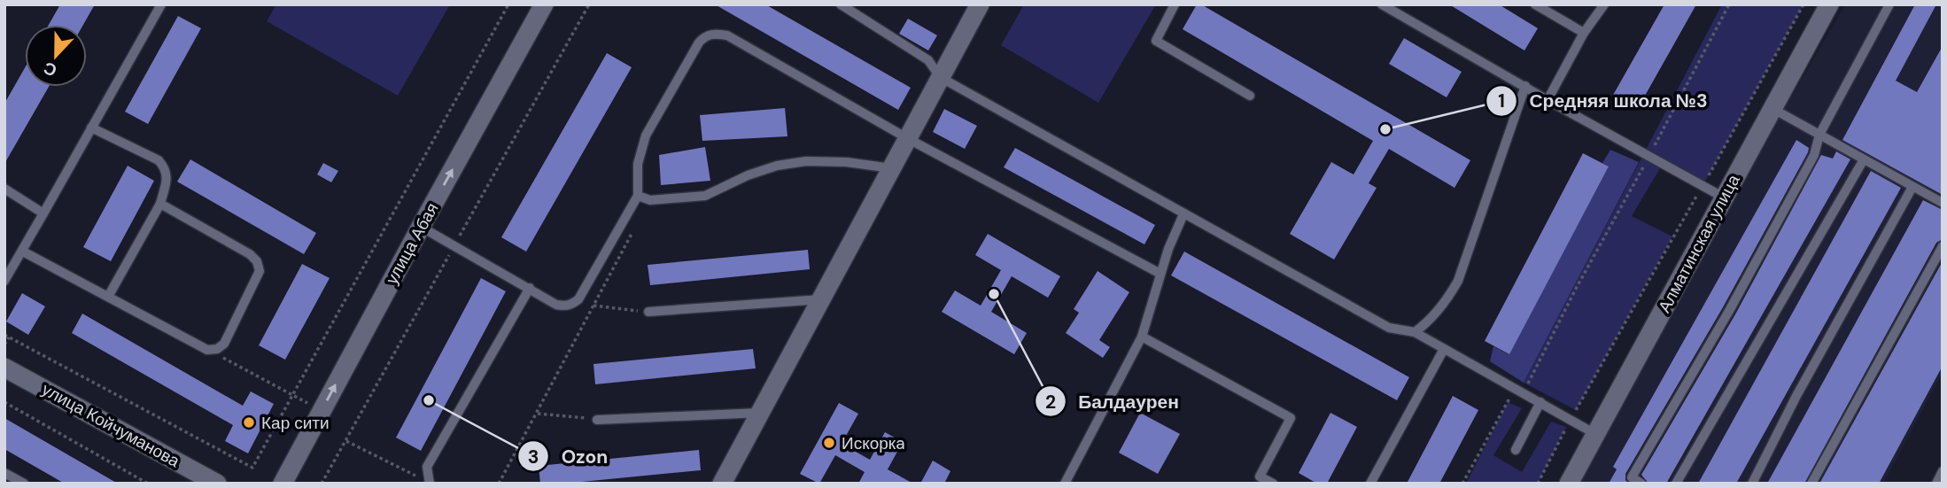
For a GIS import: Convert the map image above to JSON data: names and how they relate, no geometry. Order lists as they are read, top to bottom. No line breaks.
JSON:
{"streets":{"street":["улица Абая","Алматинская улица","улица Койчуманова"]},"one_way":["улица Абая"],"places":["Средняя школа №3","Балдаурен","Ozon","Кар сити","Искоркa"],"north":"bottom"}
